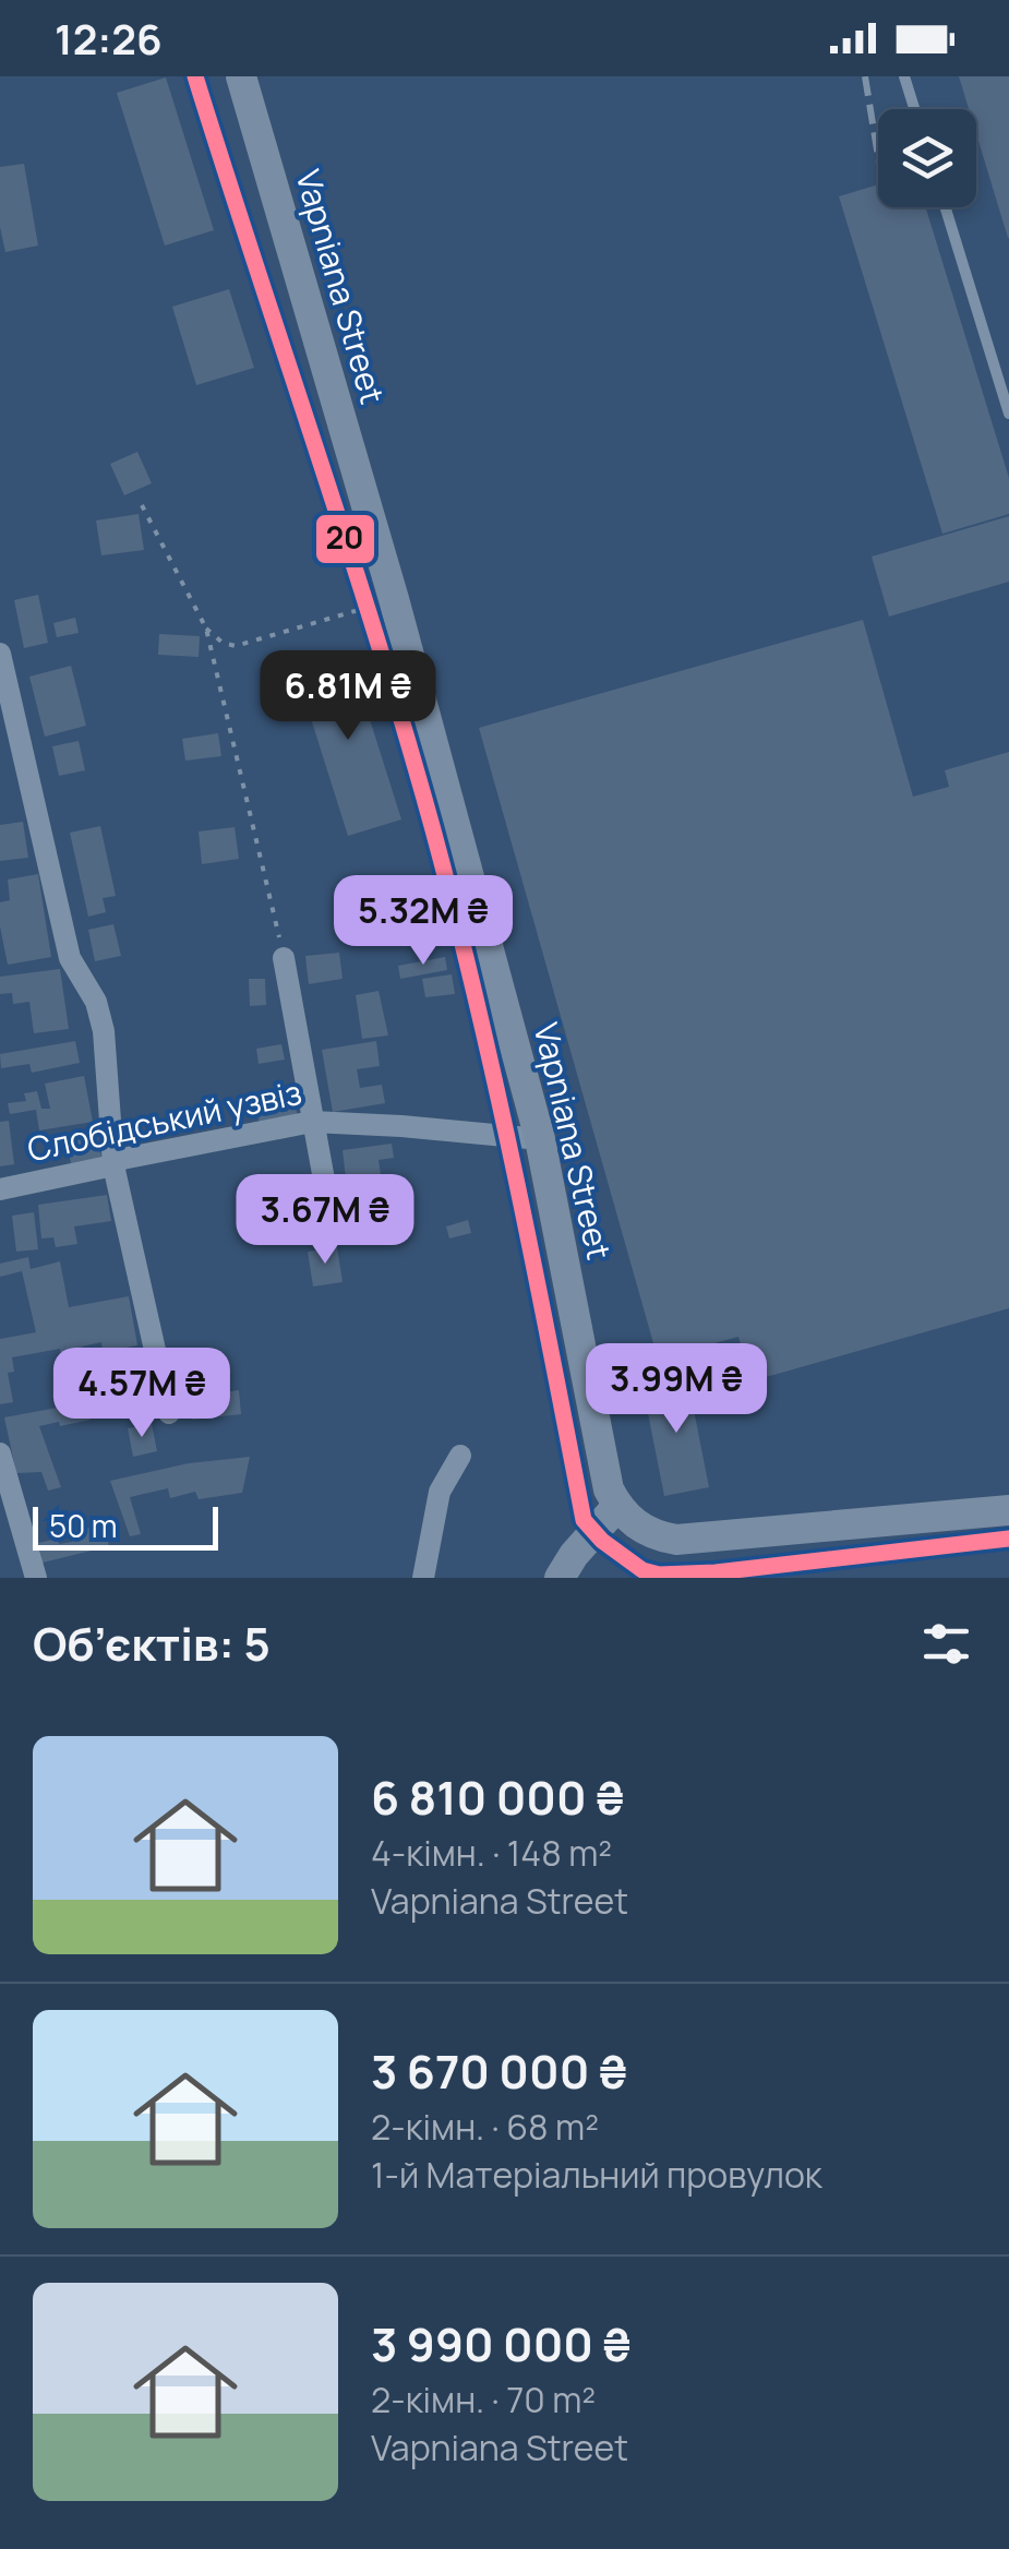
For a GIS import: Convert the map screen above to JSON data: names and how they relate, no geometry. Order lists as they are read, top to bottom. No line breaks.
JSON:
{"streets":{"street":["Vapniana Street","Слобідський узвіз"]},"crossings":[["Vapniana Street","Слобідський узвіз"]],"lines":["transit line 20"],"scale_bar":"50 m","page":{"status":"12:26","price":["6.81M ₴","5.32M ₴","3.67M ₴","3.99M ₴","4.57M ₴"],"scale":"50 m","heading":"Об’єктів: 5","list":[{"name":"6 810 000 ₴","note":"4-кімн. · 148 m² · Vapniana Street"},{"name":"3 670 000 ₴","note":"2-кімн. · 68 m² · 1-й Матеріальний провулок"},{"name":"3 990 000 ₴","note":"2-кімн. · 70 m² · Vapniana Street"}]}}
